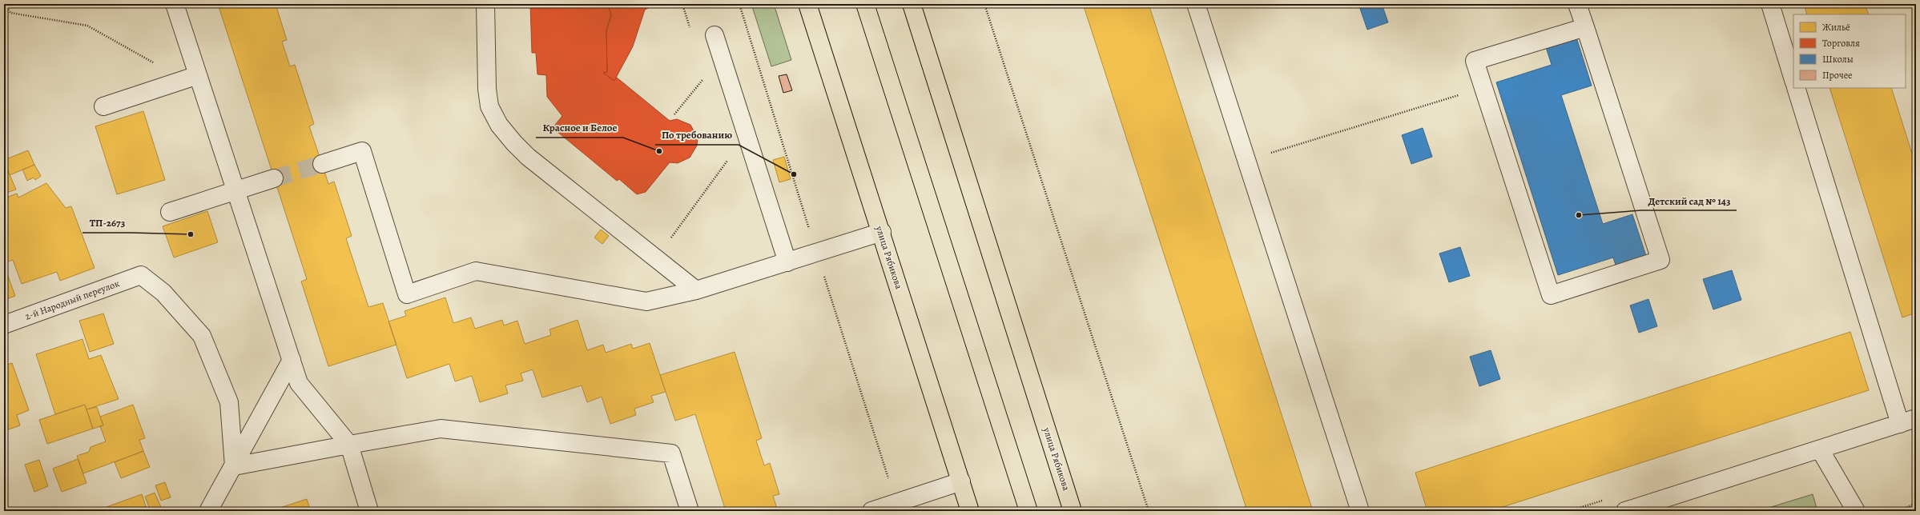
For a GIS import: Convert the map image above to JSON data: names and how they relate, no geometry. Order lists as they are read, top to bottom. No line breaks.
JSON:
{"streets":{"main road":["улица Рябикова"],"street":["2-й Народный переулок"]},"places":["Красное и Белое","По требованию","Детский сад № 143","ТП-2673"],"legend":["Жильё","Торговля","Школы","Прочее"]}
